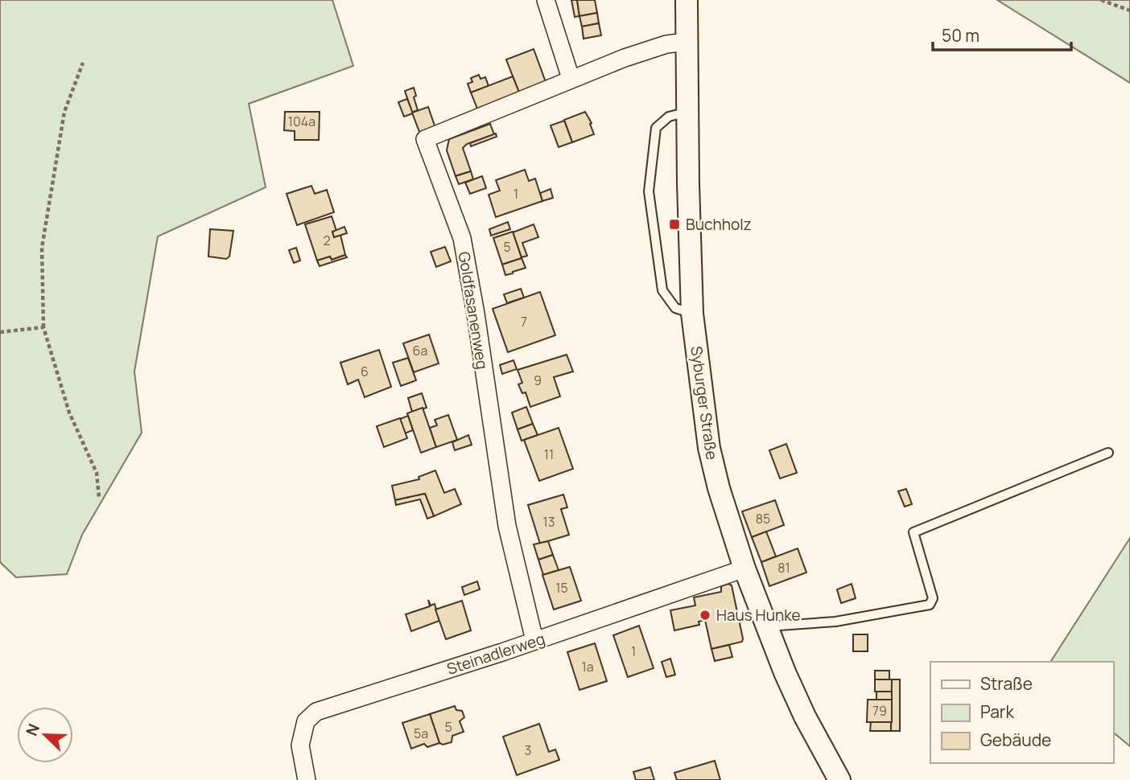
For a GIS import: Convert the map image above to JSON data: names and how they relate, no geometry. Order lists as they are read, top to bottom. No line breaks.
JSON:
{"streets":{"street":["Goldfasanenweg","Syburger Straße","Steinadlerweg"]},"crossings":[["Goldfasanenweg","Syburger Straße"],["Goldfasanenweg","Steinadlerweg"],["Syburger Straße","Steinadlerweg"]],"places":{"transit":["Buchholz"],"other":["Haus Hunke"]},"house_numbers":["104a","1","2","5","7","6a","6","9","11","85","13","81","15","1","1a","79","5","5a","3"],"legend":["Straße","Park","Gebäude"],"scale_bar":"50 m","north":"top left"}
